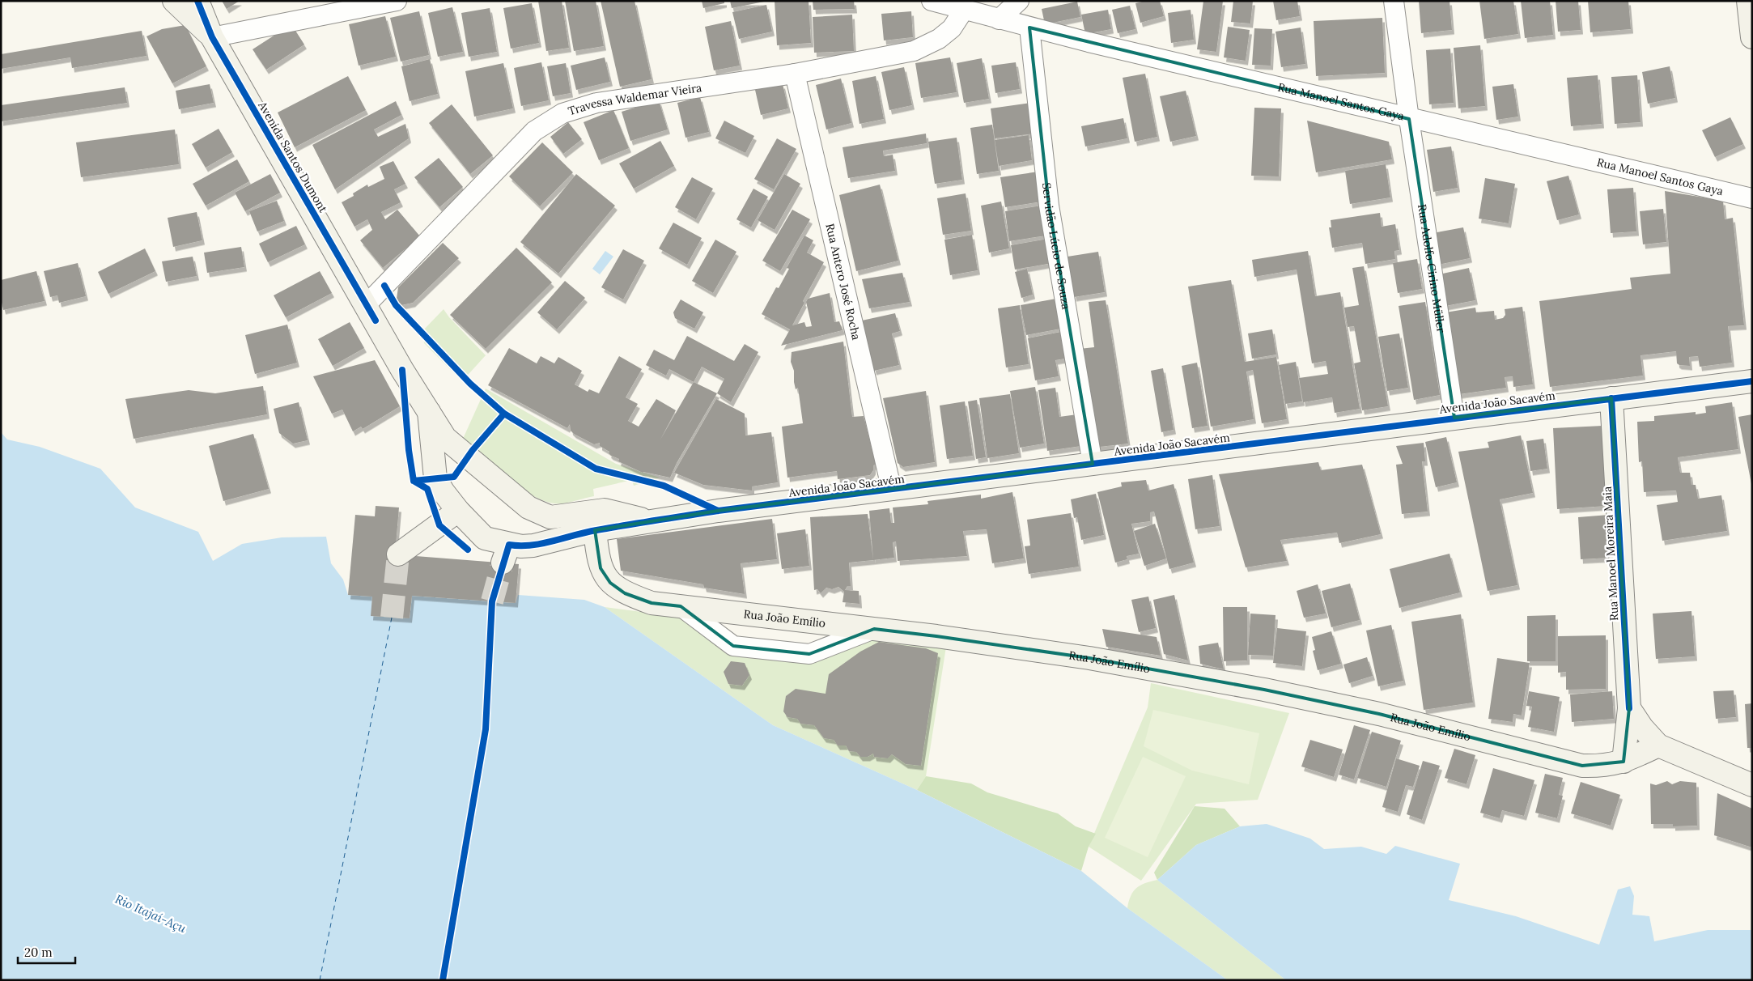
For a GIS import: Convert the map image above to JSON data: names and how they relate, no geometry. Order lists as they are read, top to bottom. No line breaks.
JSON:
{"streets":{"main road":["Avenida Santos Dumont","Avenida João Sacavém","Rua Manoel Moreira Maia","Rua João Emílio"],"street":["Travessa Waldemar Vieira","Rua Manoel Santos Gaya","Servidão Lúcio de Souza","Rua Adolfo Cirino Müller","Rua Antero José Rocha"]},"crossings":[["Travessa Waldemar Vieira","Rua Manoel Santos Gaya"],["Travessa Waldemar Vieira","Avenida Santos Dumont"],["Travessa Waldemar Vieira","Rua Antero José Rocha"],["Rua Manoel Santos Gaya","Servidão Lúcio de Souza"],["Rua Manoel Santos Gaya","Rua Adolfo Cirino Müller"],["Avenida Santos Dumont","Avenida João Sacavém"],["Servidão Lúcio de Souza","Avenida João Sacavém"],["Rua Adolfo Cirino Müller","Avenida João Sacavém"],["Rua Antero José Rocha","Avenida João Sacavém"],["Avenida João Sacavém","Rua Manoel Moreira Maia"],["Avenida João Sacavém","Rua João Emílio"],["Rua Manoel Moreira Maia","Rua João Emílio"]],"water":["Rio Itajaí-Açu"],"scale_bar":"20 m"}
